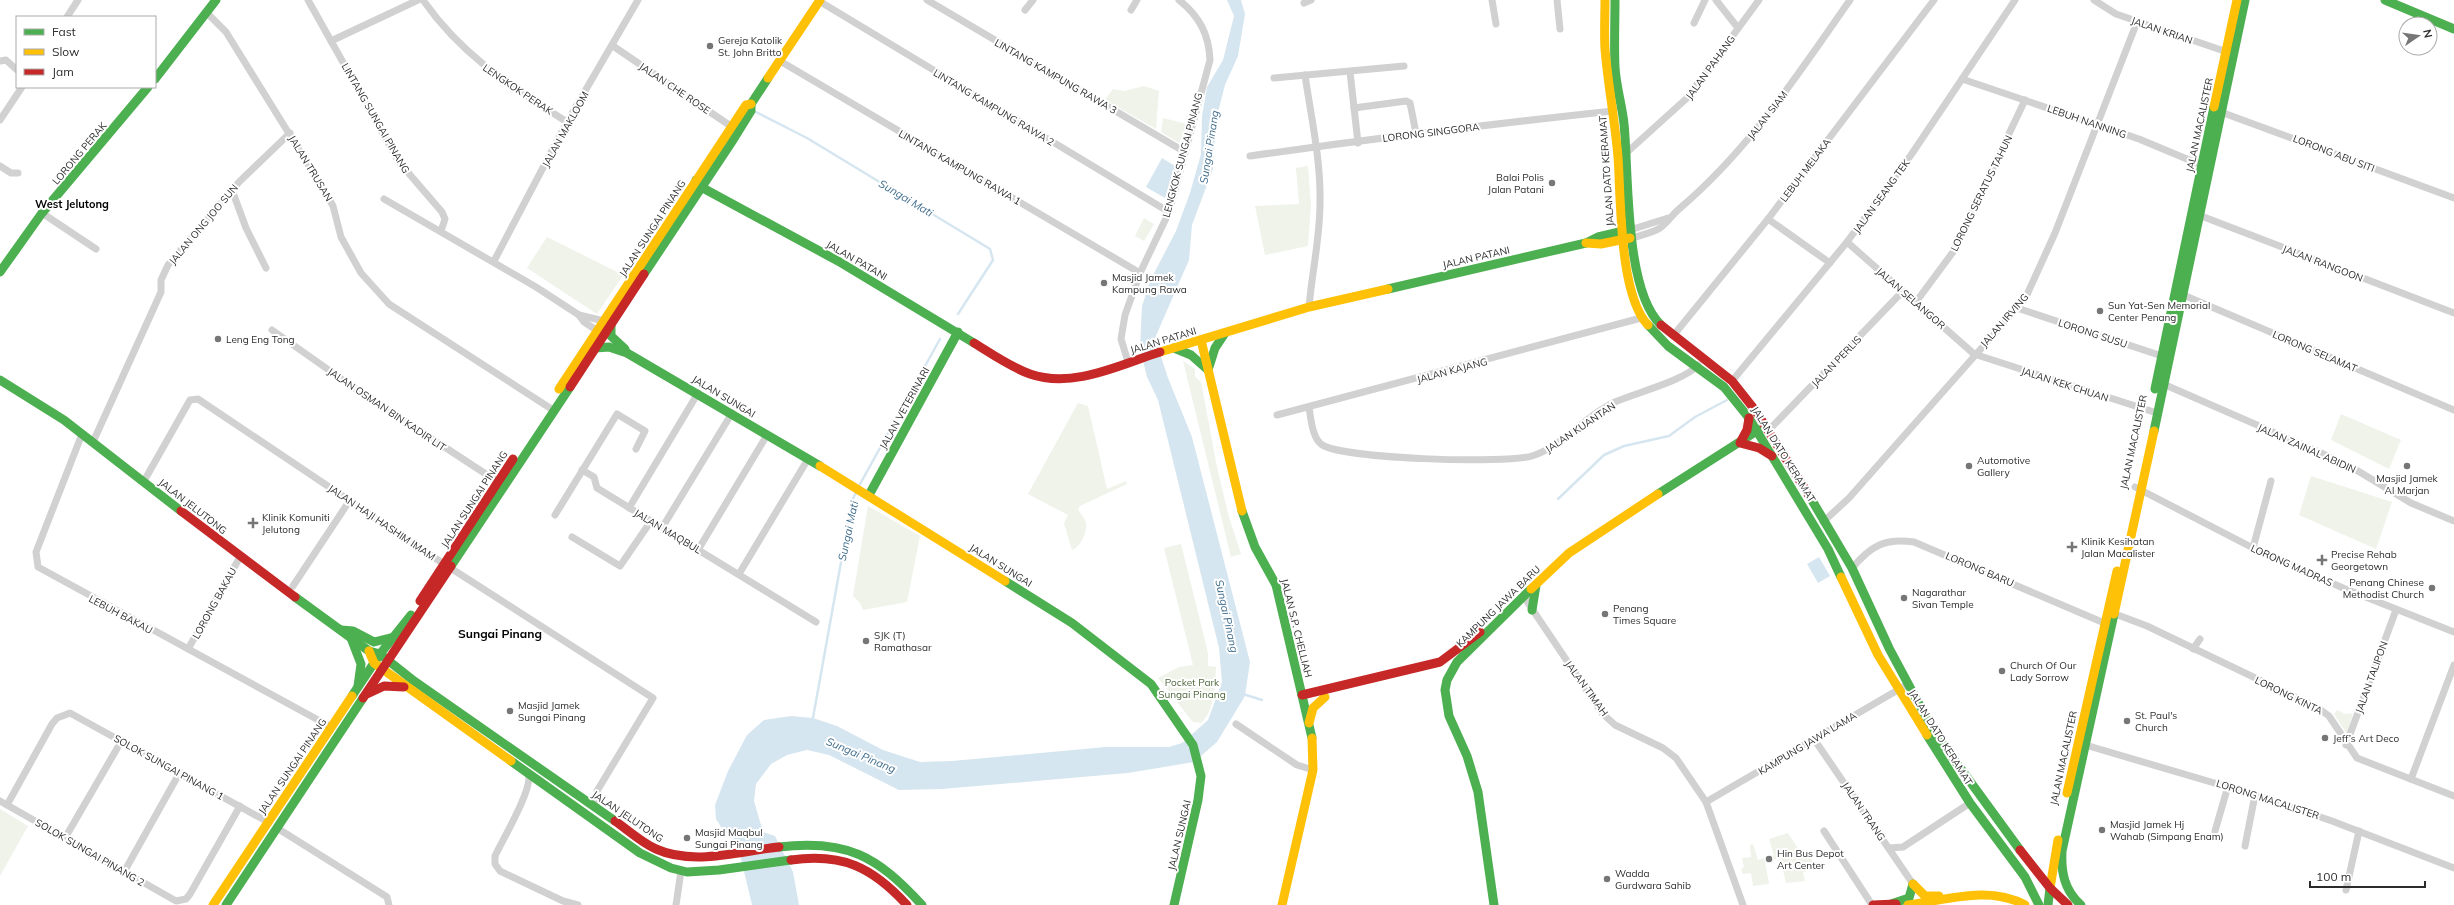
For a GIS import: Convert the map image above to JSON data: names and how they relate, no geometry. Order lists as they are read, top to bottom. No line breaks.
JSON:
{"streets":{"main road":["JALAN MACALISTER","LORONG PERAK","JALAN DATO KERAMAT","JALAN SUNGAI PINANG","JALAN PATANI","JALAN SUNGAI","JALAN VETERINARI","JALAN JELUTONG","KAMPUNG JAWA BARU","JALAN S.P. CHELLIAH"],"street":["JALAN KRIAN","JALAN PAHANG","LINTANG KAMPUNG RAWA 3","JALAN CHE ROSE","LENGKOK PERAK","LINTANG KAMPUNG RAWA 2","JALAN SIAM","LINTANG SUNGAI PINANG","LEBUH NANNING","JALAN MAKLOOM","LORONG SINGGORA","LORONG ABU SITI","LENGKOK SUNGAI PINANG","LINTANG KAMPUNG RAWA 1","JALAN TRUSAN","LEBUH MELAKA","LORONG SERATUS TAHUN","JALAN SEANG TEK","JALAN ONG JOO SUN","JALAN RANGOON","JALAN SELANGOR","JALAN IRVING","LORONG SUSU","LORONG SELAMAT","JALAN PERLIS","JALAN KAJANG","JALAN KEK CHUAN","JALAN OSMAN BIN KADIR LIT","JALAN KUANTAN","JALAN ZAINAL ABIDIN","JALAN HAJI HASHIM IMAM","JALAN MAQBUL","LORONG MADRAS","LORONG BARU","LORONG BAKAU","LEBUH BAKAU","JALAN TALIPON","JALAN TIMAH","LORONG KINTA","KAMPUNG JAWA LAMA","SOLOK SUNGAI PINANG 1","LORONG MACALISTER","JALAN TRANG","SOLOK SUNGAI PINANG 2"]},"crossings":[["JALAN KRIAN","JALAN MACALISTER"],["JALAN KRIAN","JALAN IRVING"],["JALAN PAHANG","JALAN DATO KERAMAT"],["LINTANG KAMPUNG RAWA 3","LENGKOK SUNGAI PINANG"],["JALAN CHE ROSE","JALAN MAKLOOM"],["JALAN CHE ROSE","JALAN SUNGAI PINANG"],["LENGKOK PERAK","JALAN MAKLOOM"],["LINTANG KAMPUNG RAWA 2","LENGKOK SUNGAI PINANG"],["LINTANG KAMPUNG RAWA 2","JALAN SUNGAI PINANG"],["JALAN SIAM","JALAN DATO KERAMAT"],["JALAN SIAM","JALAN PATANI"],["LEBUH NANNING","JALAN MACALISTER"],["LEBUH NANNING","LORONG SERATUS TAHUN"],["LEBUH NANNING","JALAN SEANG TEK"],["LEBUH NANNING","JALAN IRVING"],["JALAN MACALISTER","LORONG ABU SITI"],["JALAN MACALISTER","JALAN DATO KERAMAT"],["JALAN MACALISTER","JALAN RANGOON"],["JALAN MACALISTER","LORONG SUSU"],["JALAN MACALISTER","LORONG SELAMAT"],["JALAN MACALISTER","JALAN KEK CHUAN"],["JALAN MACALISTER","JALAN ZAINAL ABIDIN"],["JALAN MACALISTER","LORONG MADRAS"],["JALAN MACALISTER","LORONG BARU"],["JALAN MACALISTER","LORONG KINTA"],["JALAN MACALISTER","LORONG MACALISTER"],["LORONG SINGGORA","JALAN DATO KERAMAT"],["LENGKOK SUNGAI PINANG","LINTANG KAMPUNG RAWA 1"],["LENGKOK SUNGAI PINANG","JALAN PATANI"],["LINTANG KAMPUNG RAWA 1","JALAN SUNGAI PINANG"],["JALAN TRUSAN","JALAN ONG JOO SUN"],["JALAN TRUSAN","JALAN SUNGAI PINANG"],["LEBUH MELAKA","JALAN DATO KERAMAT"],["JALAN DATO KERAMAT","JALAN SEANG TEK"],["JALAN DATO KERAMAT","JALAN PATANI"],["JALAN DATO KERAMAT","JALAN IRVING"],["JALAN DATO KERAMAT","JALAN PERLIS"],["JALAN DATO KERAMAT","JALAN KAJANG"],["JALAN DATO KERAMAT","JALAN KUANTAN"],["JALAN DATO KERAMAT","LORONG BARU"],["JALAN DATO KERAMAT","KAMPUNG JAWA BARU"],["JALAN DATO KERAMAT","KAMPUNG JAWA LAMA"],["LORONG SERATUS TAHUN","JALAN SELANGOR"],["JALAN SEANG TEK","JALAN SELANGOR"],["JALAN ONG JOO SUN","JALAN JELUTONG"],["JALAN SUNGAI PINANG","JALAN PATANI"],["JALAN SUNGAI PINANG","JALAN SUNGAI"],["JALAN SUNGAI PINANG","JALAN OSMAN BIN KADIR LIT"],["JALAN SUNGAI PINANG","JALAN JELUTONG"],["JALAN SUNGAI PINANG","JALAN HAJI HASHIM IMAM"],["JALAN SUNGAI PINANG","LEBUH BAKAU"],["JALAN SUNGAI PINANG","SOLOK SUNGAI PINANG 1"],["JALAN PATANI","JALAN VETERINARI"],["JALAN PATANI","JALAN S.P. CHELLIAH"],["JALAN SELANGOR","JALAN IRVING"],["JALAN SELANGOR","JALAN PERLIS"],["JALAN SELANGOR","JALAN KEK CHUAN"],["JALAN IRVING","LORONG SUSU"],["JALAN IRVING","JALAN KEK CHUAN"],["JALAN PERLIS","KAMPUNG JAWA BARU"],["JALAN KAJANG","JALAN KUANTAN"],["JALAN SUNGAI","JALAN VETERINARI"],["JALAN JELUTONG","JALAN HAJI HASHIM IMAM"],["JALAN JELUTONG","LORONG BAKAU"],["JALAN JELUTONG","LEBUH BAKAU"],["LORONG MADRAS","JALAN TALIPON"],["LORONG BAKAU","LEBUH BAKAU"],["KAMPUNG JAWA BARU","JALAN TIMAH"],["JALAN TALIPON","LORONG KINTA"],["JALAN TIMAH","KAMPUNG JAWA LAMA"],["KAMPUNG JAWA LAMA","JALAN TRANG"],["SOLOK SUNGAI PINANG 1","SOLOK SUNGAI PINANG 2"]],"districts":["West Jelutong","Sungai Pinang"],"water":["Sungai Pinang","Sungai Mati"],"parks":["Pocket Park Sungai Pinang"],"places":{"other":["Gereja Katolik St. John Britto","Balai Polis Jalan Patani","Masjid Jamek Kampung Rawa","Sun Yat-Sen Memorial Center Penang","Leng Eng Tong","Automotive Gallery","Masjid Jamek Al Marjan","Penang Chinese Methodist Church","Nagarathar Sivan Temple","Penang Times Square","SJK (T) Ramathasar","Church Of Our Lady Sorrow","Masjid Jamek Sungai Pinang","St. Paul's Church","Jeff’s Art Deco","Masjid Jamek Hj Wahab (Simpang Enam)","Masjid Maqbul Sungai Pinang","Hin Bus Depot Art Center","Wadda Gurdwara Sahib"],"health":["Klinik Komuniti Jelutong","Klinik Kesihatan Jalan Macalister","Precise Rehab Georgetown"]},"legend":["Fast","Slow","Jam"],"scale_bar":"100 m","north":"right"}
